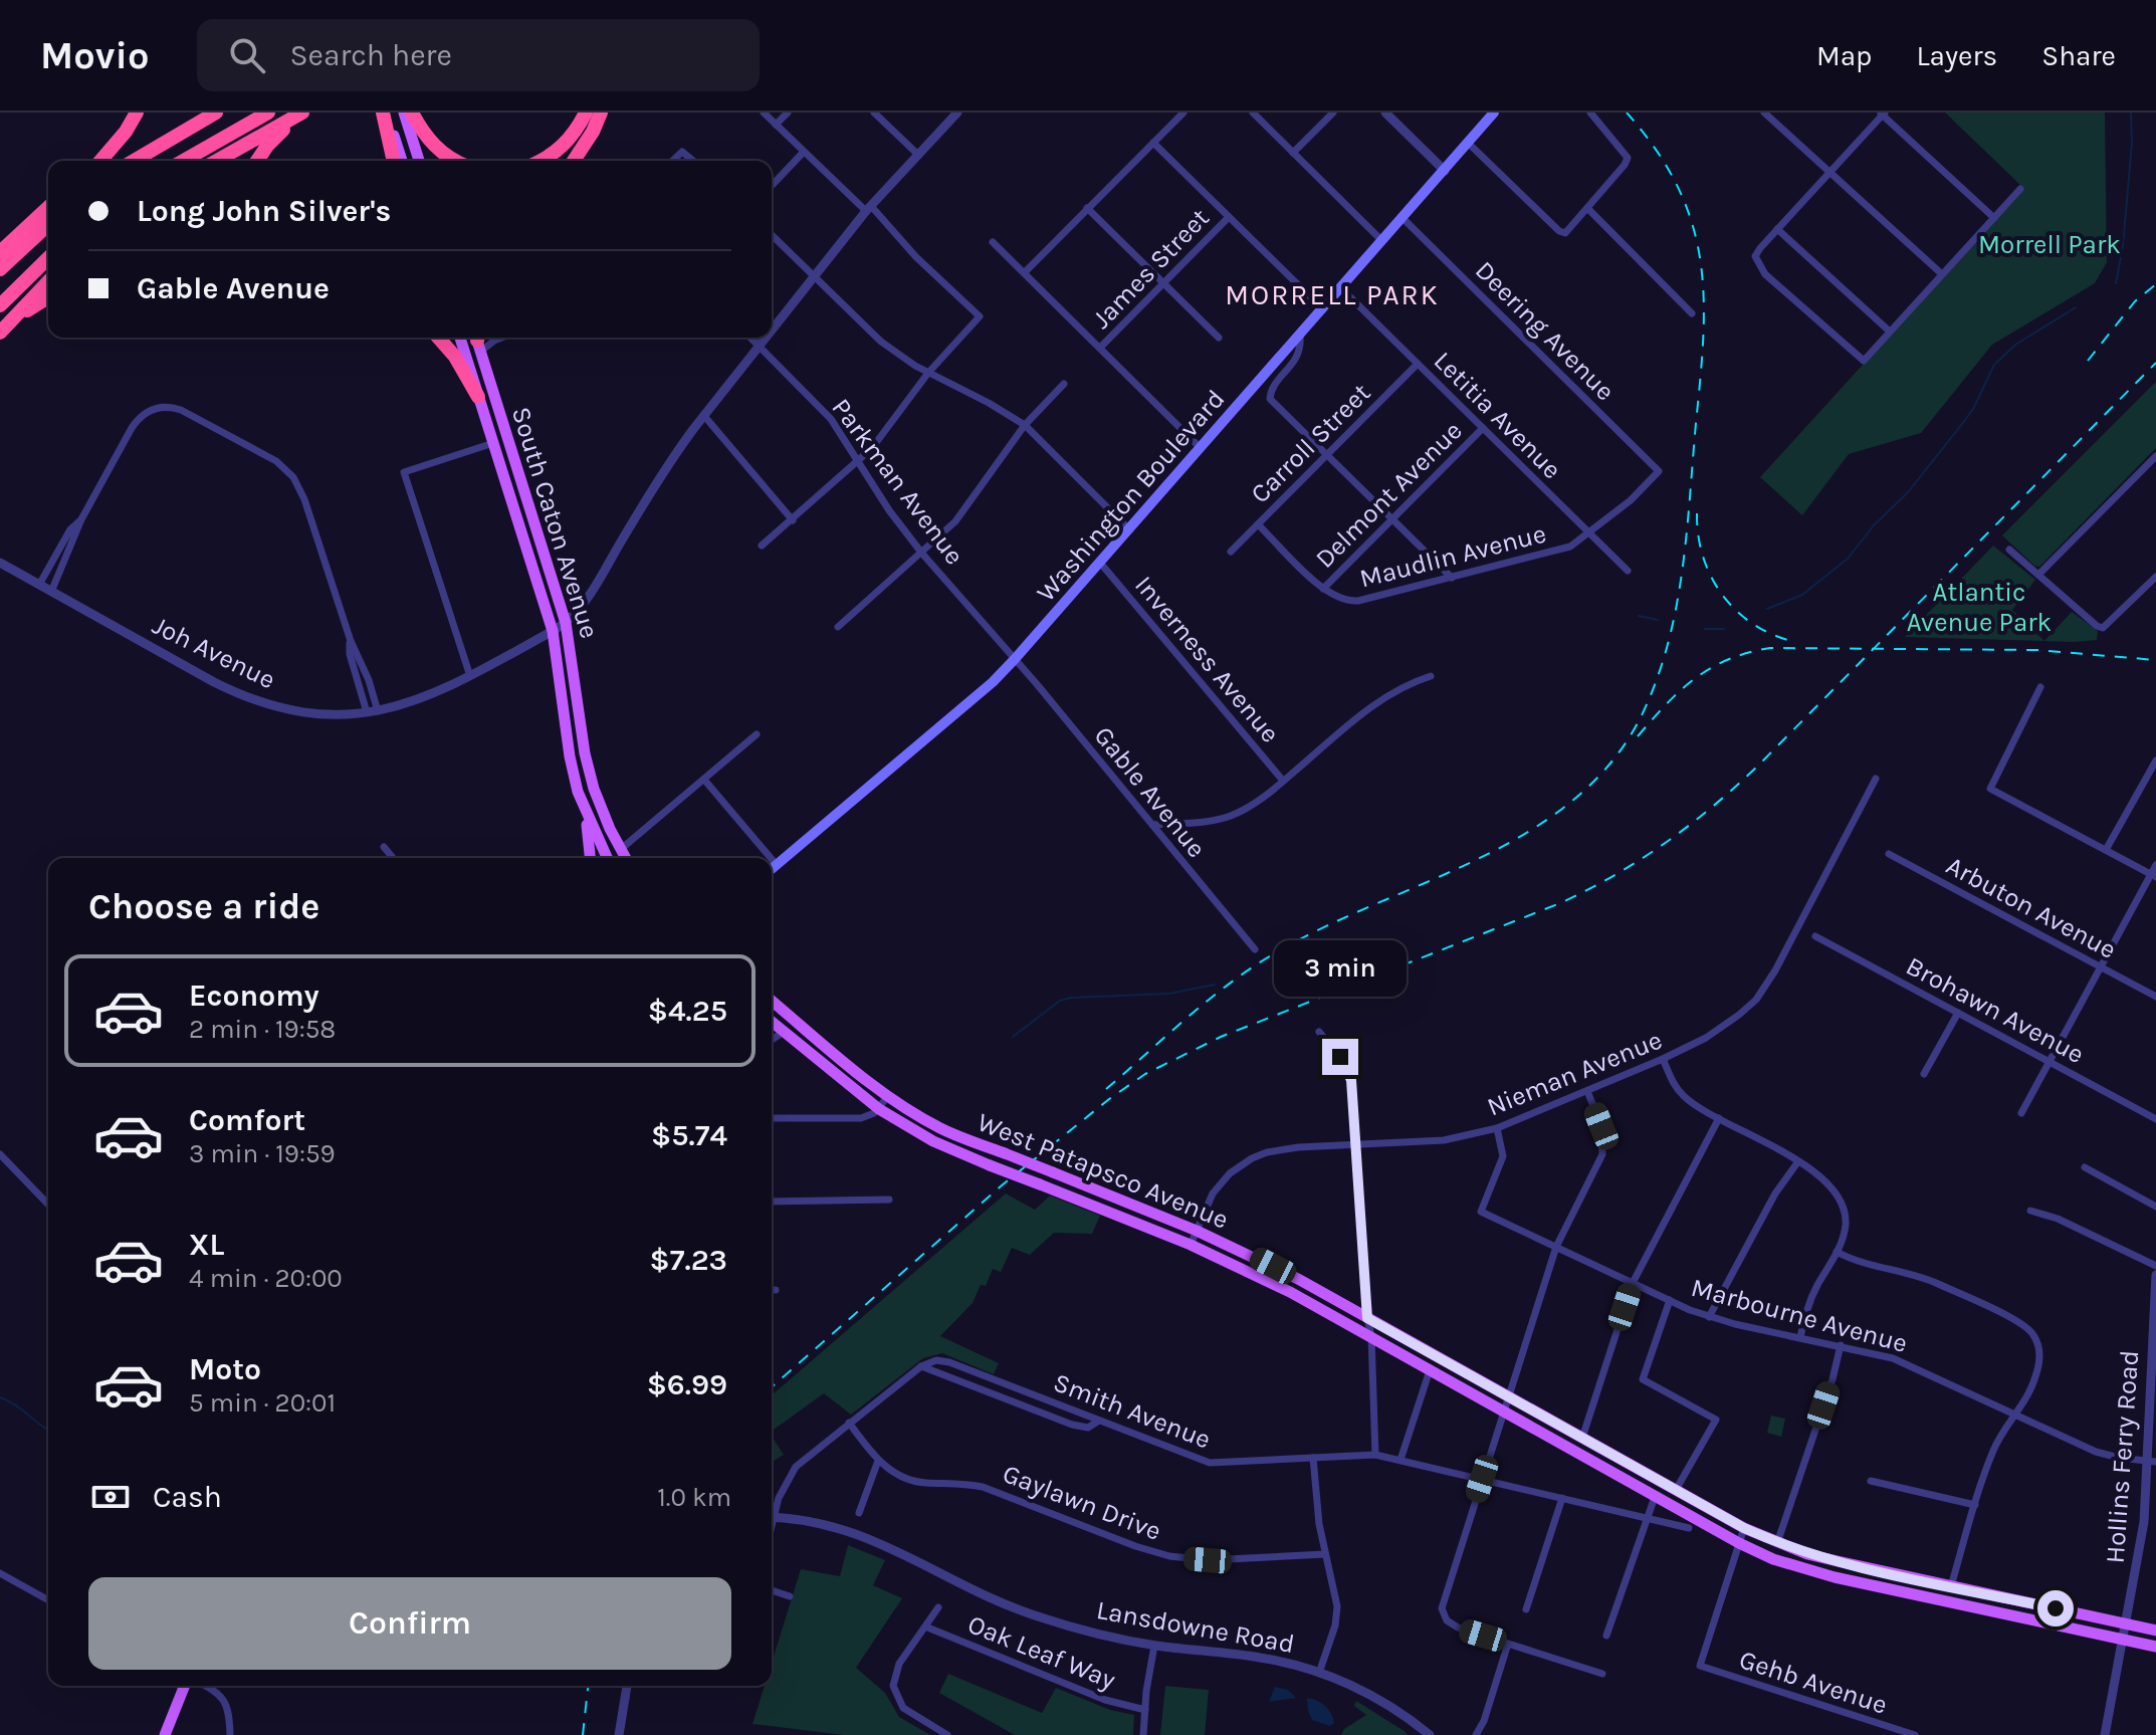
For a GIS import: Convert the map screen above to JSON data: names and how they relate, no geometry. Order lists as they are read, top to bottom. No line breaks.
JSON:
{"streets":{"main road":["Washington Boulevard","South Caton Avenue","West Patapsco Avenue"],"street":["James Street","Deering Avenue","Letitia Avenue","Carroll Street","Parkman Avenue","Delmont Avenue","Maudlin Avenue","Joh Avenue","Inverness Avenue","Gable Avenue","Arbuton Avenue","Brohawn Avenue","Nieman Avenue","Marbourne Avenue","Smith Avenue","Hollins Ferry Road","Gaylawn Drive","Lansdowne Road","Oak Leaf Way","Gehb Avenue"]},"crossings":[["Deering Avenue","Washington Boulevard"],["Deering Avenue","Maudlin Avenue"],["Letitia Avenue","Carroll Street"],["Letitia Avenue","Delmont Avenue"],["Letitia Avenue","Washington Boulevard"],["Letitia Avenue","Maudlin Avenue"],["Carroll Street","Maudlin Avenue"],["Parkman Avenue","Washington Boulevard"],["Parkman Avenue","Joh Avenue"],["Parkman Avenue","Gable Avenue"],["Delmont Avenue","Maudlin Avenue"],["Washington Boulevard","Inverness Avenue"],["Washington Boulevard","Gable Avenue"],["South Caton Avenue","Joh Avenue"],["Nieman Avenue","West Patapsco Avenue"],["Nieman Avenue","Marbourne Avenue"],["West Patapsco Avenue","Hollins Ferry Road"],["West Patapsco Avenue","Gehb Avenue"],["Marbourne Avenue","Hollins Ferry Road"]],"districts":["MORRELL PARK"],"parks":["Morrell Park","Atlantic Avenue Park"],"page":{"header":"Movio","search":"Search here","nav":["Map","Layers","Share"],"banner":["Long John Silver's","Gable Avenue"],"heading":"Choose a ride","bubble":"3 min","list":[{"name":"Economy","note":"2 min · 19:58","value":"$4.25"},{"name":"Comfort","note":"3 min · 19:59","value":"$5.74"},{"name":"XL","note":"4 min · 20:00","value":"$7.23"},{"name":"Moto","note":"5 min · 20:01","value":"$6.99"}],"pay":["Cash","1.0 km"],"buttons":"Confirm"}}
